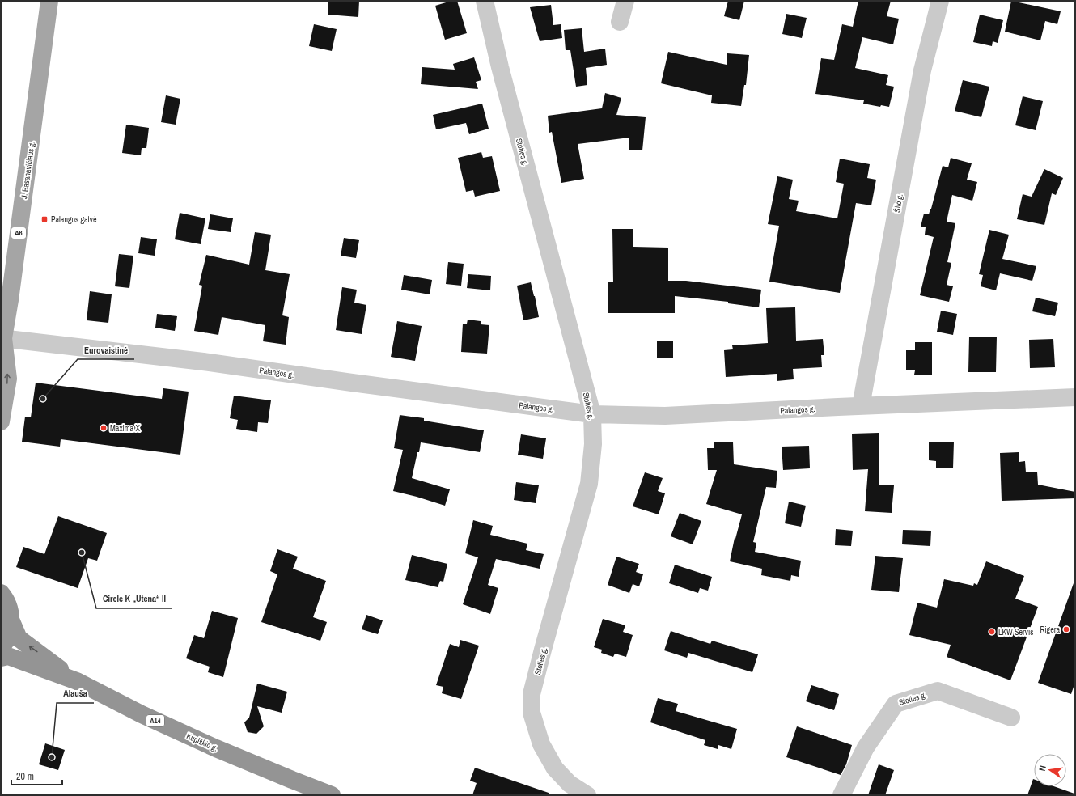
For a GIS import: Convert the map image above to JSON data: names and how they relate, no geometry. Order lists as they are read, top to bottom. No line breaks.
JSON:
{"streets":{"highway":["A14","Kupiškio g."],"main road":["J. Basanavičiaus g.","A6"],"street":["Stoties g.","Šilo g.","Palangos g."]},"crossings":[["Stoties g.","Palangos g."],["J. Basanavičiaus g.","Palangos g."],["Šilo g.","Palangos g."]],"places":{"transit":["Palangos gatvė"],"other":["Eurovaistinė","Maxima X","Circle K „Utena“ II","Rigera","LKW Servis","Alauša"]},"scale_bar":"20 m","north":"left"}
